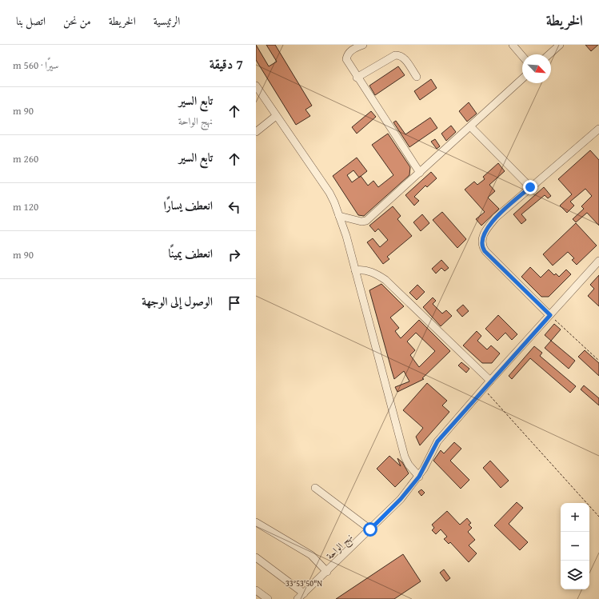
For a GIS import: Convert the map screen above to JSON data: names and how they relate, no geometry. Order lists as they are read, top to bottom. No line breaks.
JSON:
{"streets":{"street":["نهج الواحة"]},"north":"bottom right","page":{"header":"الخريطة","nav":["الرئيسية","الخريطة","من نحن","اتصل بنا"],"heading":["7 دقيقة","سيرًا · 560 m"],"list":[["تابع السير","نهج الواحة","90 m"],["تابع السير","260 m"],["انعطف يسارًا","120 m"],["انعطف يمينًا","90 m"],"الوصول إلى الوجهة"],"map_buttons":["+","−"]},"coordinates":["33°53'50\"N"]}
